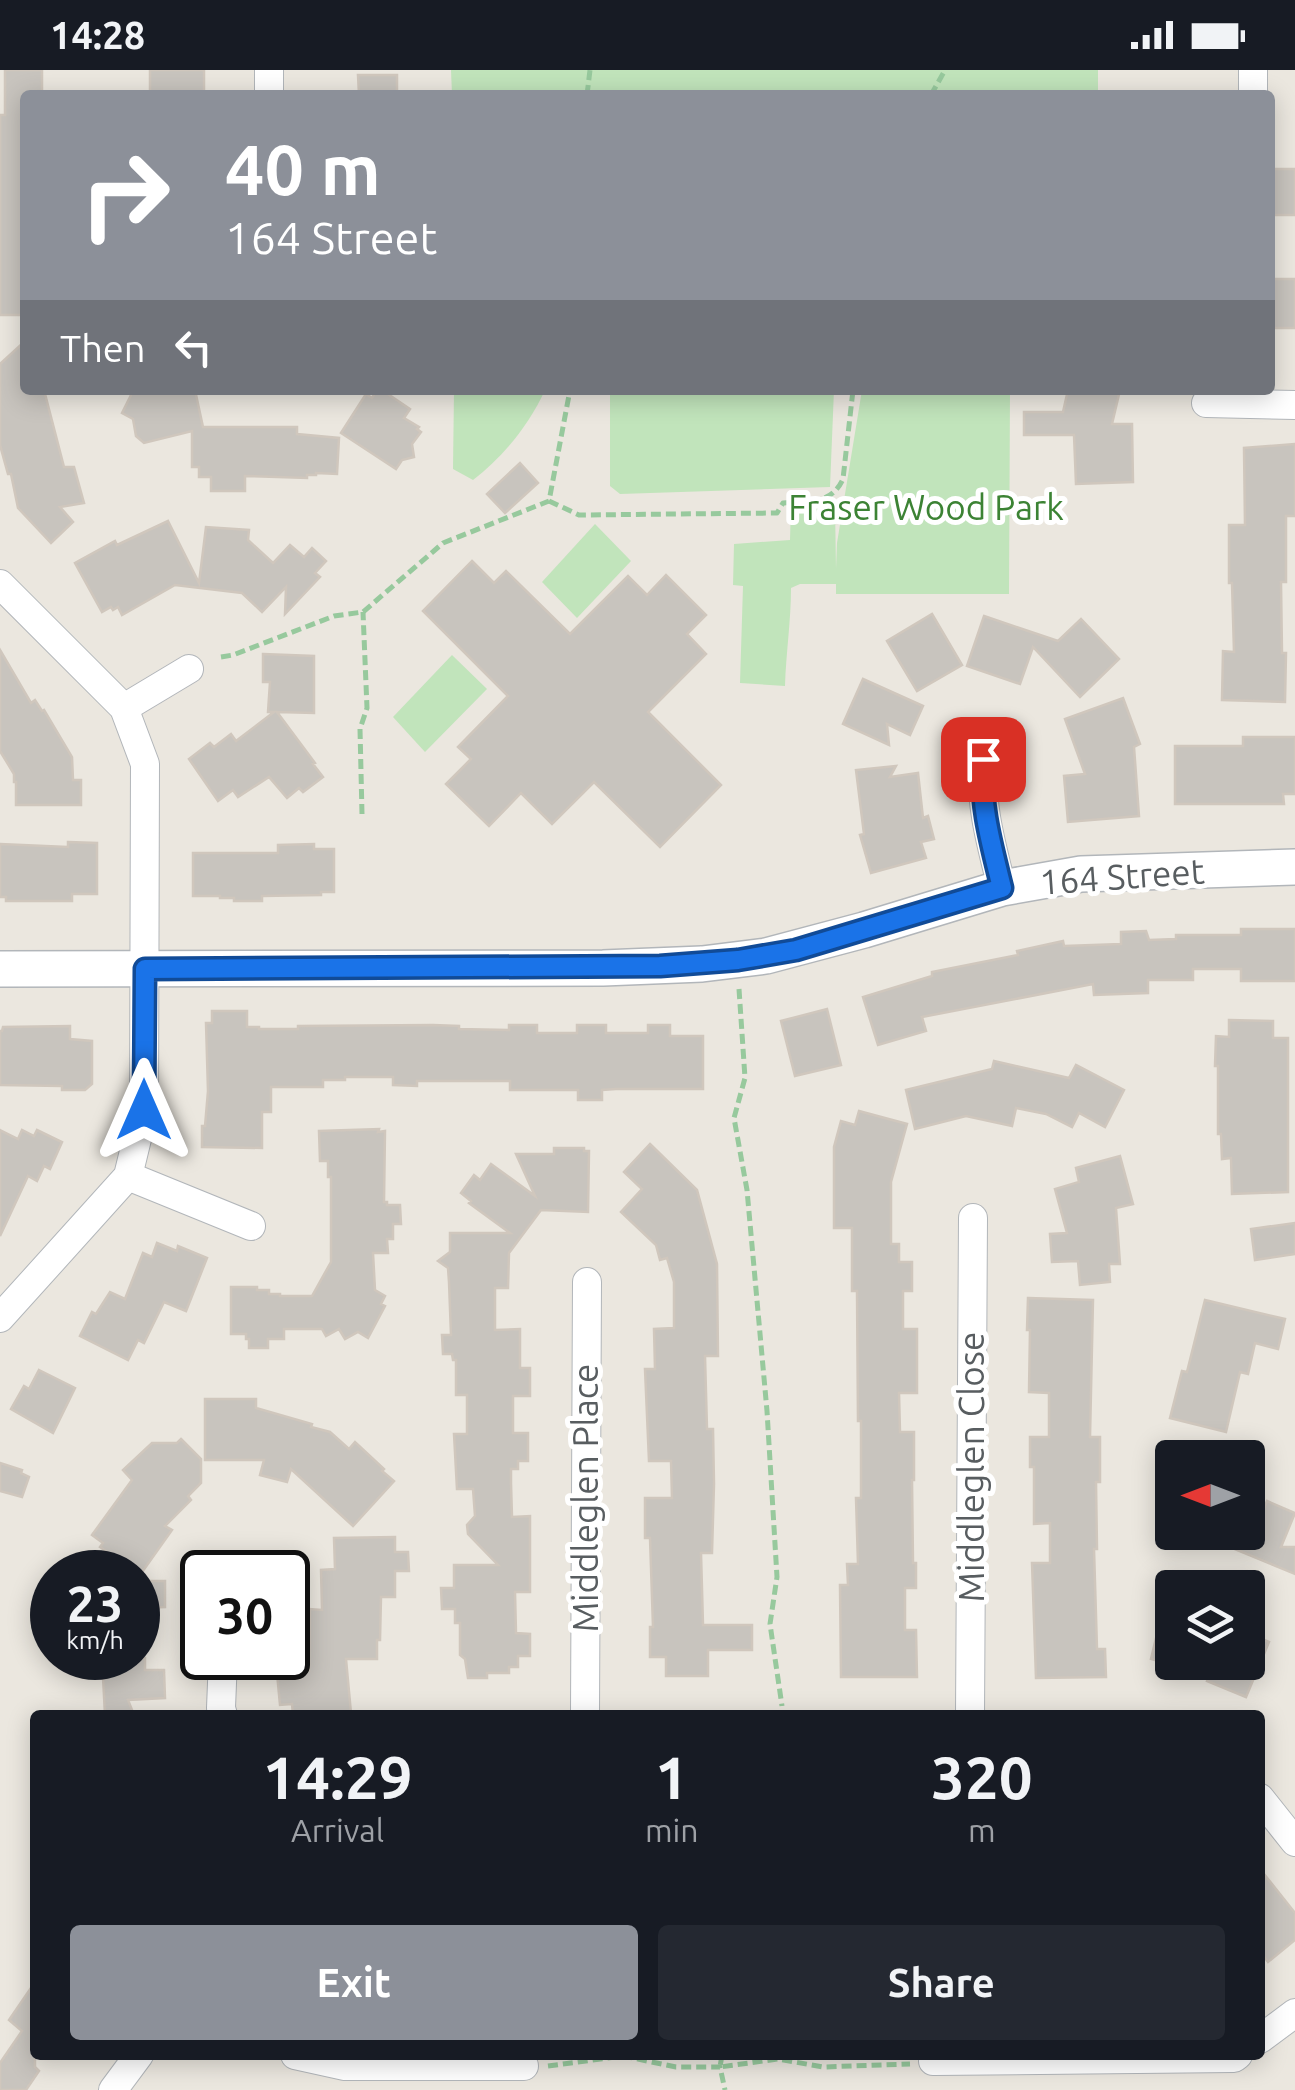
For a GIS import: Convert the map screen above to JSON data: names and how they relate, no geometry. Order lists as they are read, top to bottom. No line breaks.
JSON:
{"streets":{"street":["164 Street","Middleglen Close","Middleglen Place"]},"parks":["Fraser Wood Park"],"north":"left","page":{"status":"14:28","turn":["40 m","164 Street"],"then":"Then","speed":"23 km/h","limit":"30","eta":["14:29","Arrival","1","min","320","m"],"buttons":["Exit","Share"]}}
